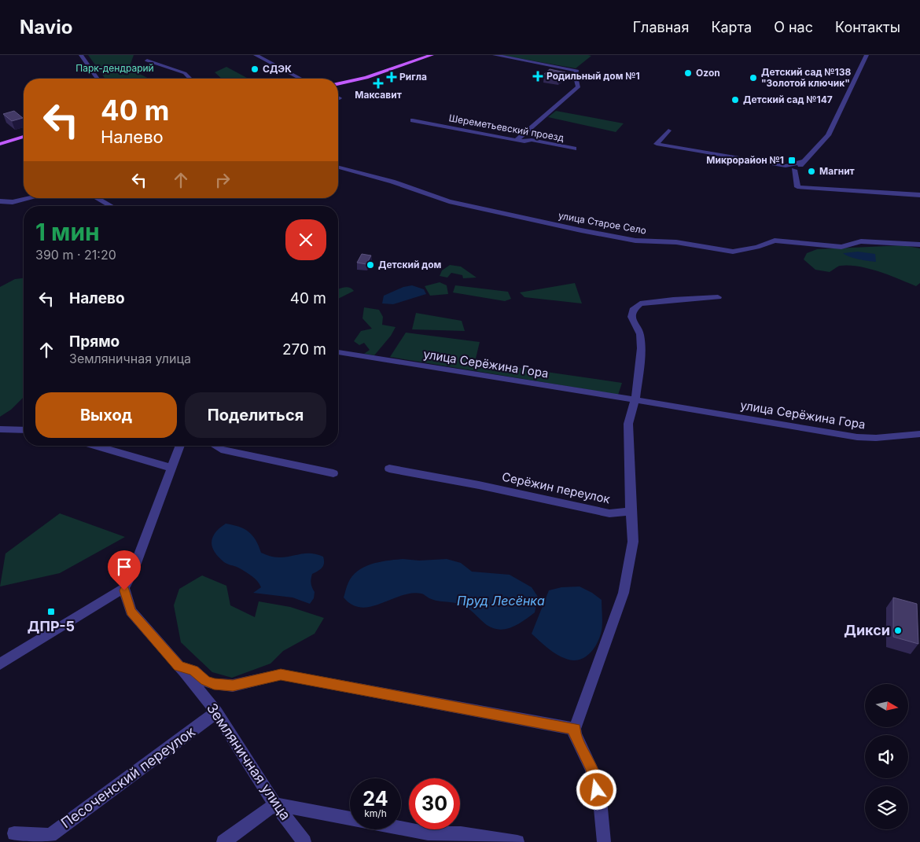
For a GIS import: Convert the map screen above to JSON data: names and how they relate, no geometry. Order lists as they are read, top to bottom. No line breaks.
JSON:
{"streets":{"street":["Шереметьевский проезд","улица Старое Село","улица Серёжина Гора","Серёжин переулок","Земляничная улица","Песоченский переулок"]},"crossings":[["Земляничная улица","Песоченский переулок"]],"water":["Пруд Лесёнка"],"parks":["Парк-дендрарий"],"places":{"other":["СДЭК","Ozon","Детский сад №138 \"Золотой ключик\"","Детский сад №147","Магнит","Детский дом","Дикси"],"health":["Родильный дом №1","Ригла","Максавит"],"transit":["Микрорайон №1","ДПР-5"]},"north":"right","page":{"header":"Navio","nav":["Главная","Карта","О нас","Контакты"],"turn":["40 m","Налево"],"heading":["1 мин","390 m · 21:20"],"list":[{"name":"Налево","value":"40 m"},{"name":"Прямо","note":"Земляничная улица","value":"270 m"}],"buttons":["Выход","Поделиться"],"speed":"24 km/h","limit":"30"}}
